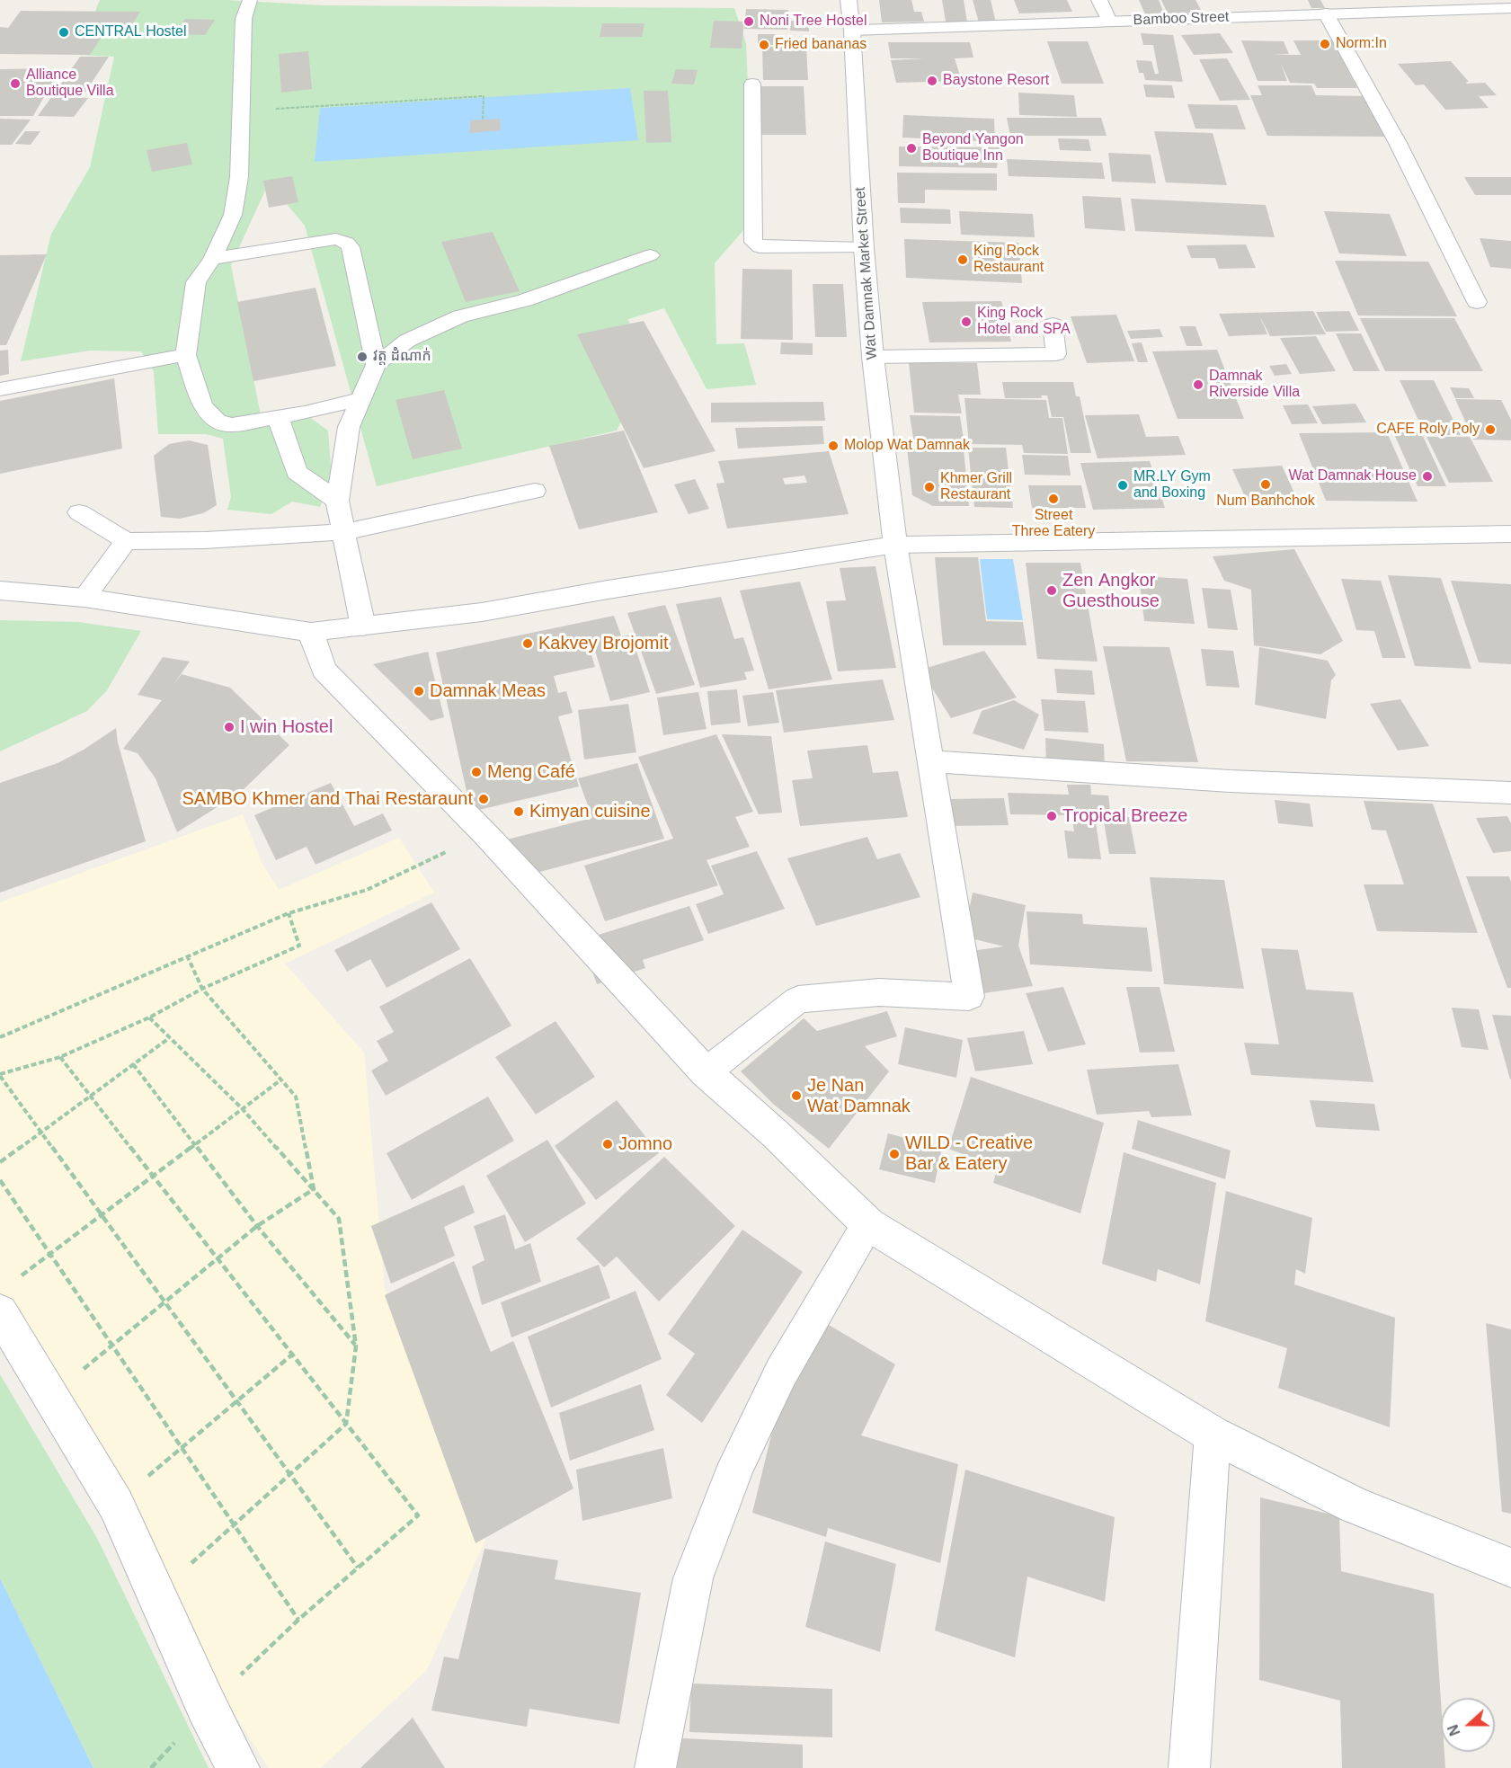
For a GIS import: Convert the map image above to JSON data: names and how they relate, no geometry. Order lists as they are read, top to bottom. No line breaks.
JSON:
{"streets":{"street":["Bamboo Street","Wat Damnak Market Street"]},"crossings":[["Bamboo Street","Wat Damnak Market Street"]],"places":["Noni Tree Hostel","CENTRAL Hostel","Norm:In","Fried bananas","Baystone Resort","Alliance Boutique Villa","Beyond Yangon Boutique Inn","King Rock Restaurant","King Rock Hotel and SPA","វត្ត ដំំណាក់","Damnak Riverside Villa","CAFE Roly Poly","Molop Wat Damnak","Wat Damnak House","Num Banhchok","MR.LY Gym and Boxing","Khmer Grill Restaurant","Street Three Eatery","Zen Angkor Guesthouse","Kakvey Brojomit","Damnak Meas","I win Hostel","Meng Café","SAMBO Khmer and Thai Restaraunt","Kimyan cuisine","Tropical Breeze","Je Nan Wat Damnak","Jomno","WILD - Creative Bar & Eatery"],"north":"left"}
